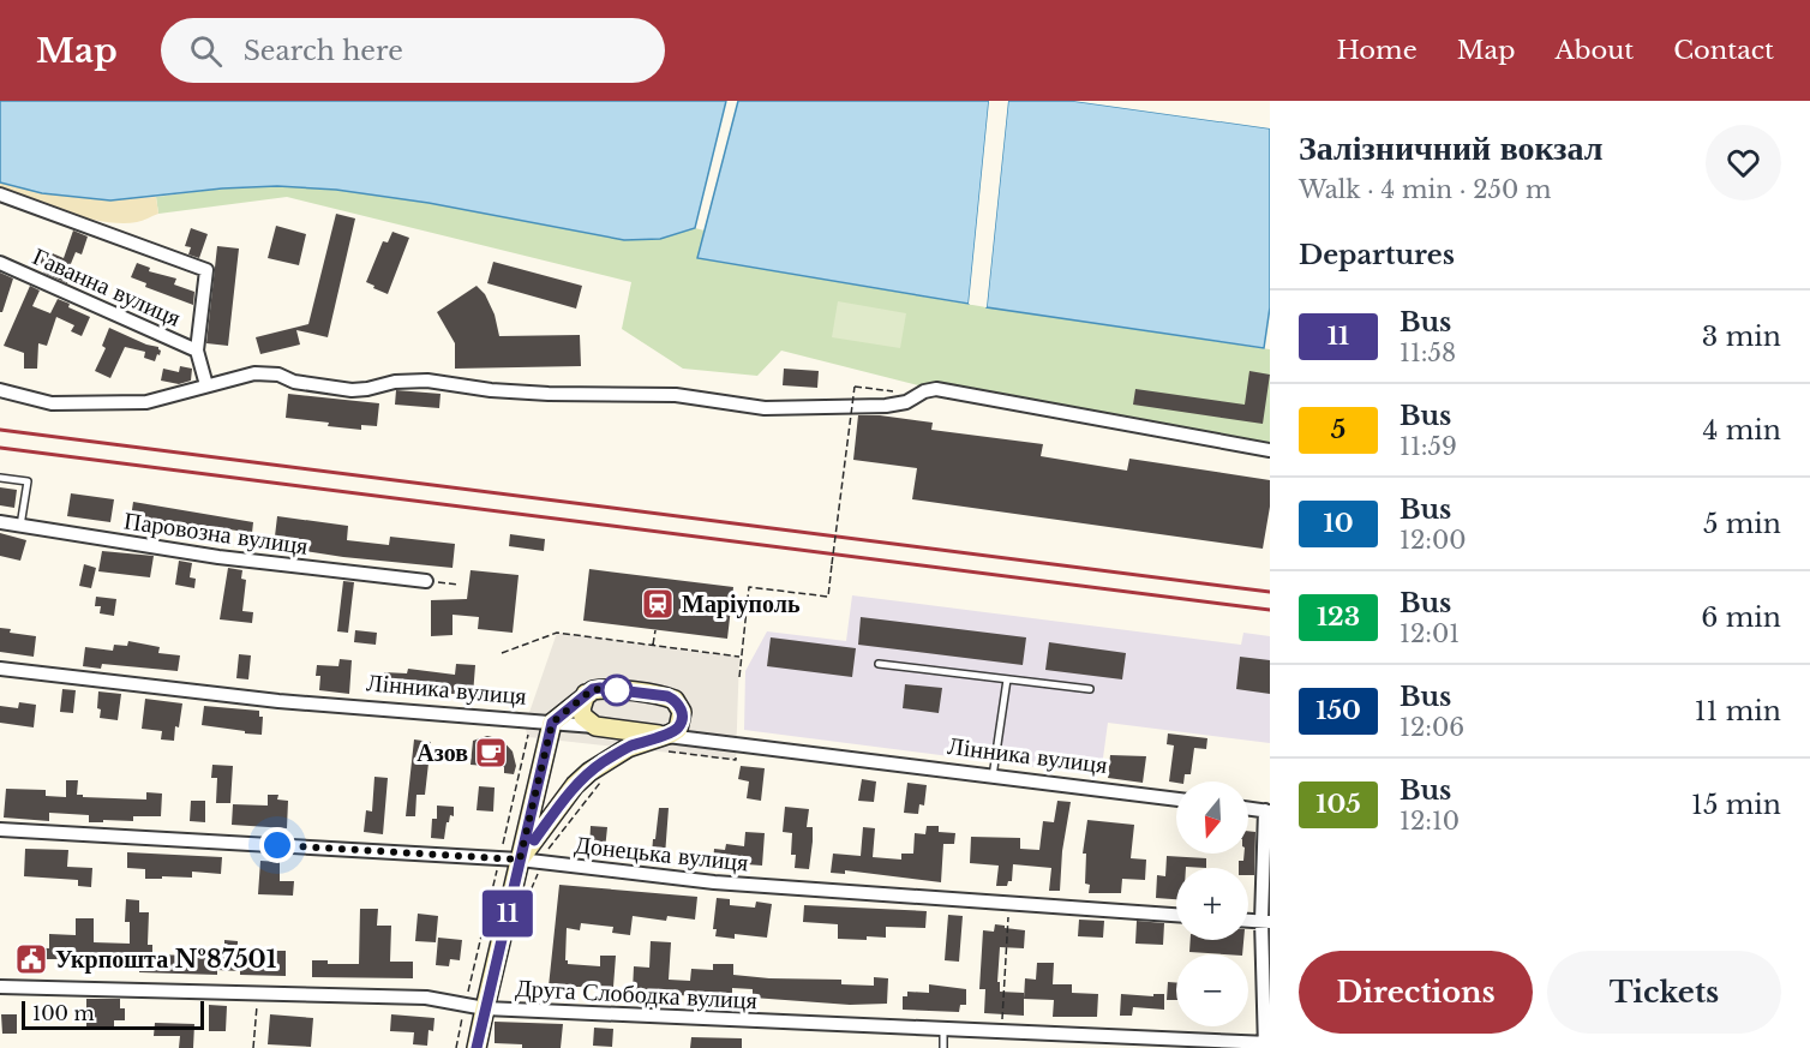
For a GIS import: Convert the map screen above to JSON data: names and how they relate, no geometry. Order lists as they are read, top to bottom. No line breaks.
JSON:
{"streets":{"street":["Гаванна вулиця","Паровозна вулиця","Лінника вулиця","Донецька вулиця","Друга Слободка вулиця"]},"places":{"station":["Маріуполь"],"cafe":["Азов"],"public building":["Укрпошта №87501"]},"lines":["bus line 11"],"scale_bar":"100 m","north":"bottom","page":{"header":"Map","search":"Search here","nav":["Home","Map","About","Contact"],"on_map":"11","heading":[["Залізничний вокзал","Walk · 4 min · 250 m"],"Departures"],"list":[{"mark":"11","name":"Bus","note":"11:58","value":"3 min"},{"mark":"5","name":"Bus","note":"11:59","value":"4 min"},{"mark":"10","name":"Bus","note":"12:00","value":"5 min"},{"mark":"123","name":"Bus","note":"12:01","value":"6 min"},{"mark":"150","name":"Bus","note":"12:06","value":"11 min"},{"mark":"105","name":"Bus","note":"12:10","value":"15 min"}],"map_buttons":["+","−"],"buttons":["Directions","Tickets"],"scale":"100 m"}}
